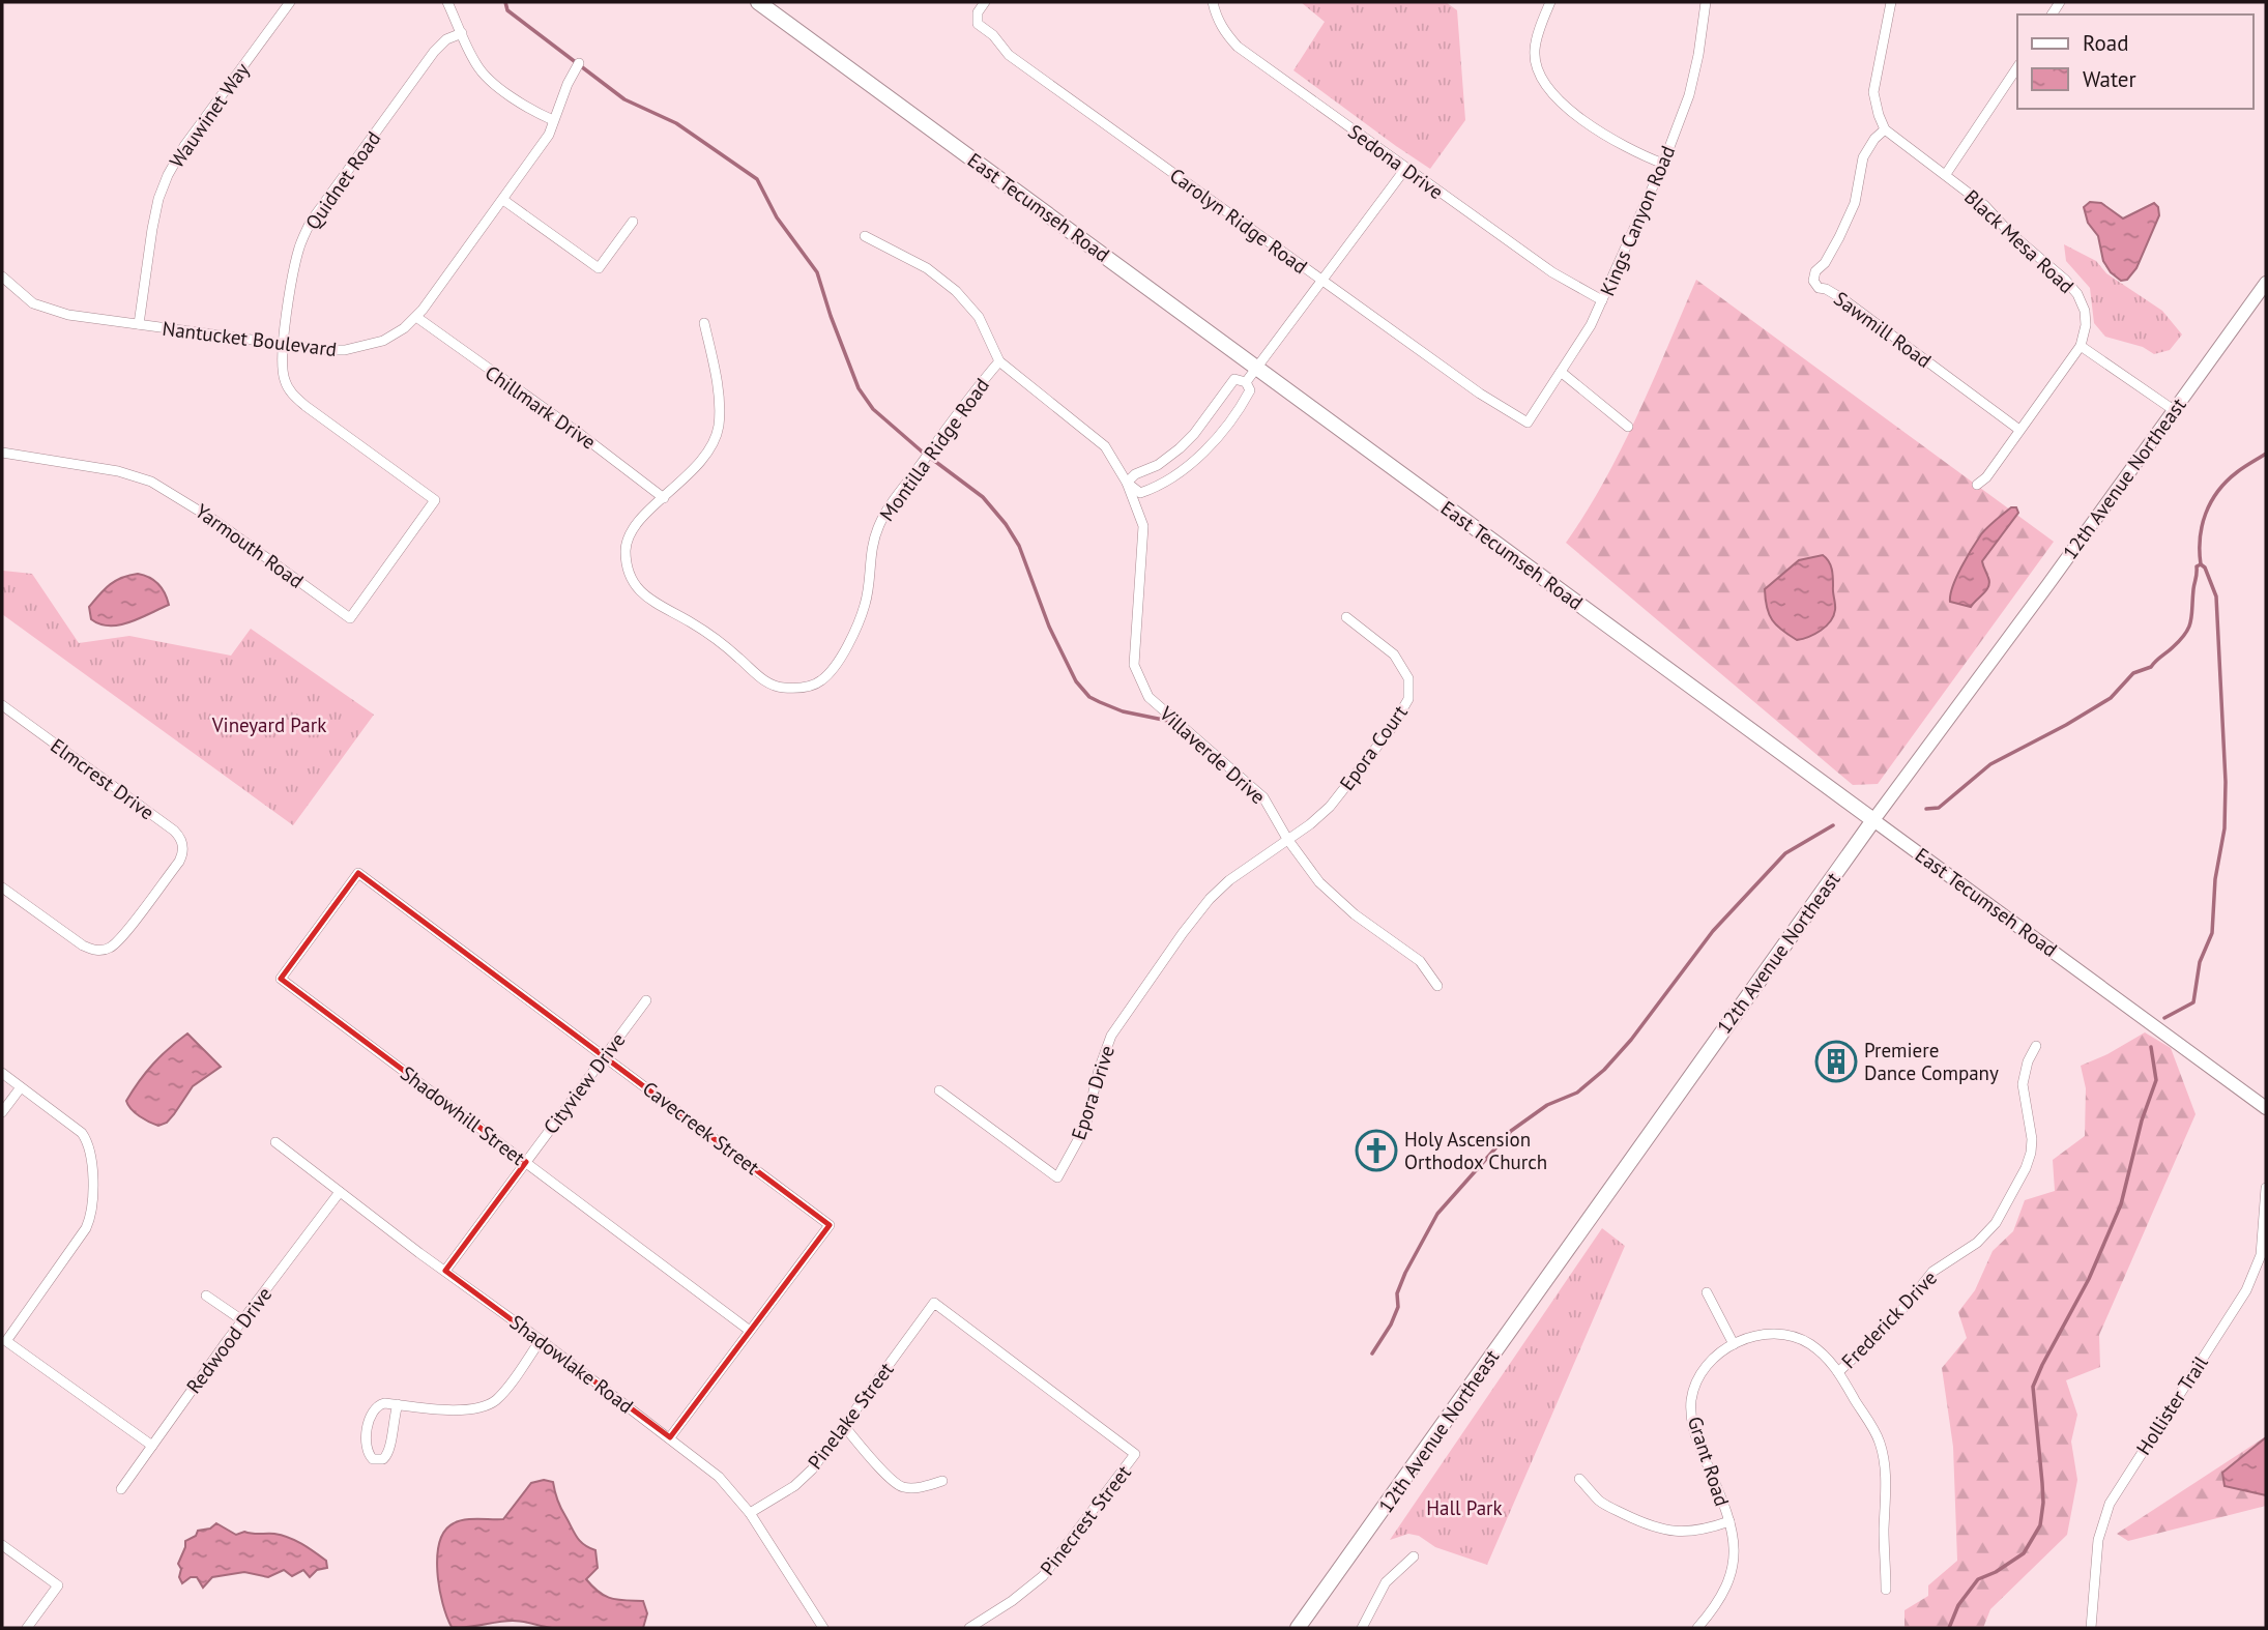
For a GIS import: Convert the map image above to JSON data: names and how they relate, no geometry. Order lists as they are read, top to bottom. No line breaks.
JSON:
{"streets":{"main road":["East Tecumseh Road","12th Avenue Northeast"],"street":["Wauwinet Way","Sedona Drive","Quidnet Road","Carolyn Ridge Road","Kings Canyon Road","Black Mesa Road","Sawmill Road","Nantucket Boulevard","Chillmark Drive","Montilla Ridge Road","Yarmouth Road","Epora Court","Villaverde Drive","Elmcrest Drive","Cityview Drive","Epora Drive","Shadowhill Street","Cavecreek Street","Frederick Drive","Redwood Drive","Shadowlake Road","Hollister Trail","Pinelake Street","Grant Road","Pinecrest Street"]},"crossings":[["Wauwinet Way","Nantucket Boulevard"],["Sedona Drive","Kings Canyon Road"],["Quidnet Road","Nantucket Boulevard"],["Quidnet Road","Yarmouth Road"],["East Tecumseh Road","12th Avenue Northeast"],["Carolyn Ridge Road","Kings Canyon Road"],["Black Mesa Road","Sawmill Road"],["Nantucket Boulevard","Chillmark Drive"],["Chillmark Drive","Montilla Ridge Road"],["Montilla Ridge Road","Villaverde Drive"],["Epora Court","Villaverde Drive"],["Epora Court","Epora Drive"],["Villaverde Drive","Epora Drive"],["Cityview Drive","Shadowhill Street"],["Cityview Drive","Cavecreek Street"],["Cityview Drive","Shadowlake Road"],["Shadowhill Street","Cavecreek Street"],["Cavecreek Street","Shadowlake Road"],["Frederick Drive","Grant Road"],["Redwood Drive","Shadowlake Road"],["Shadowlake Road","Pinelake Street"],["Pinelake Street","Pinecrest Street"]],"parks":["Vineyard Park","Hall Park"],"places":{"building":["Premiere Dance Company"],"church":["Holy Ascension Orthodox Church"]},"legend":["Road","Water"]}
